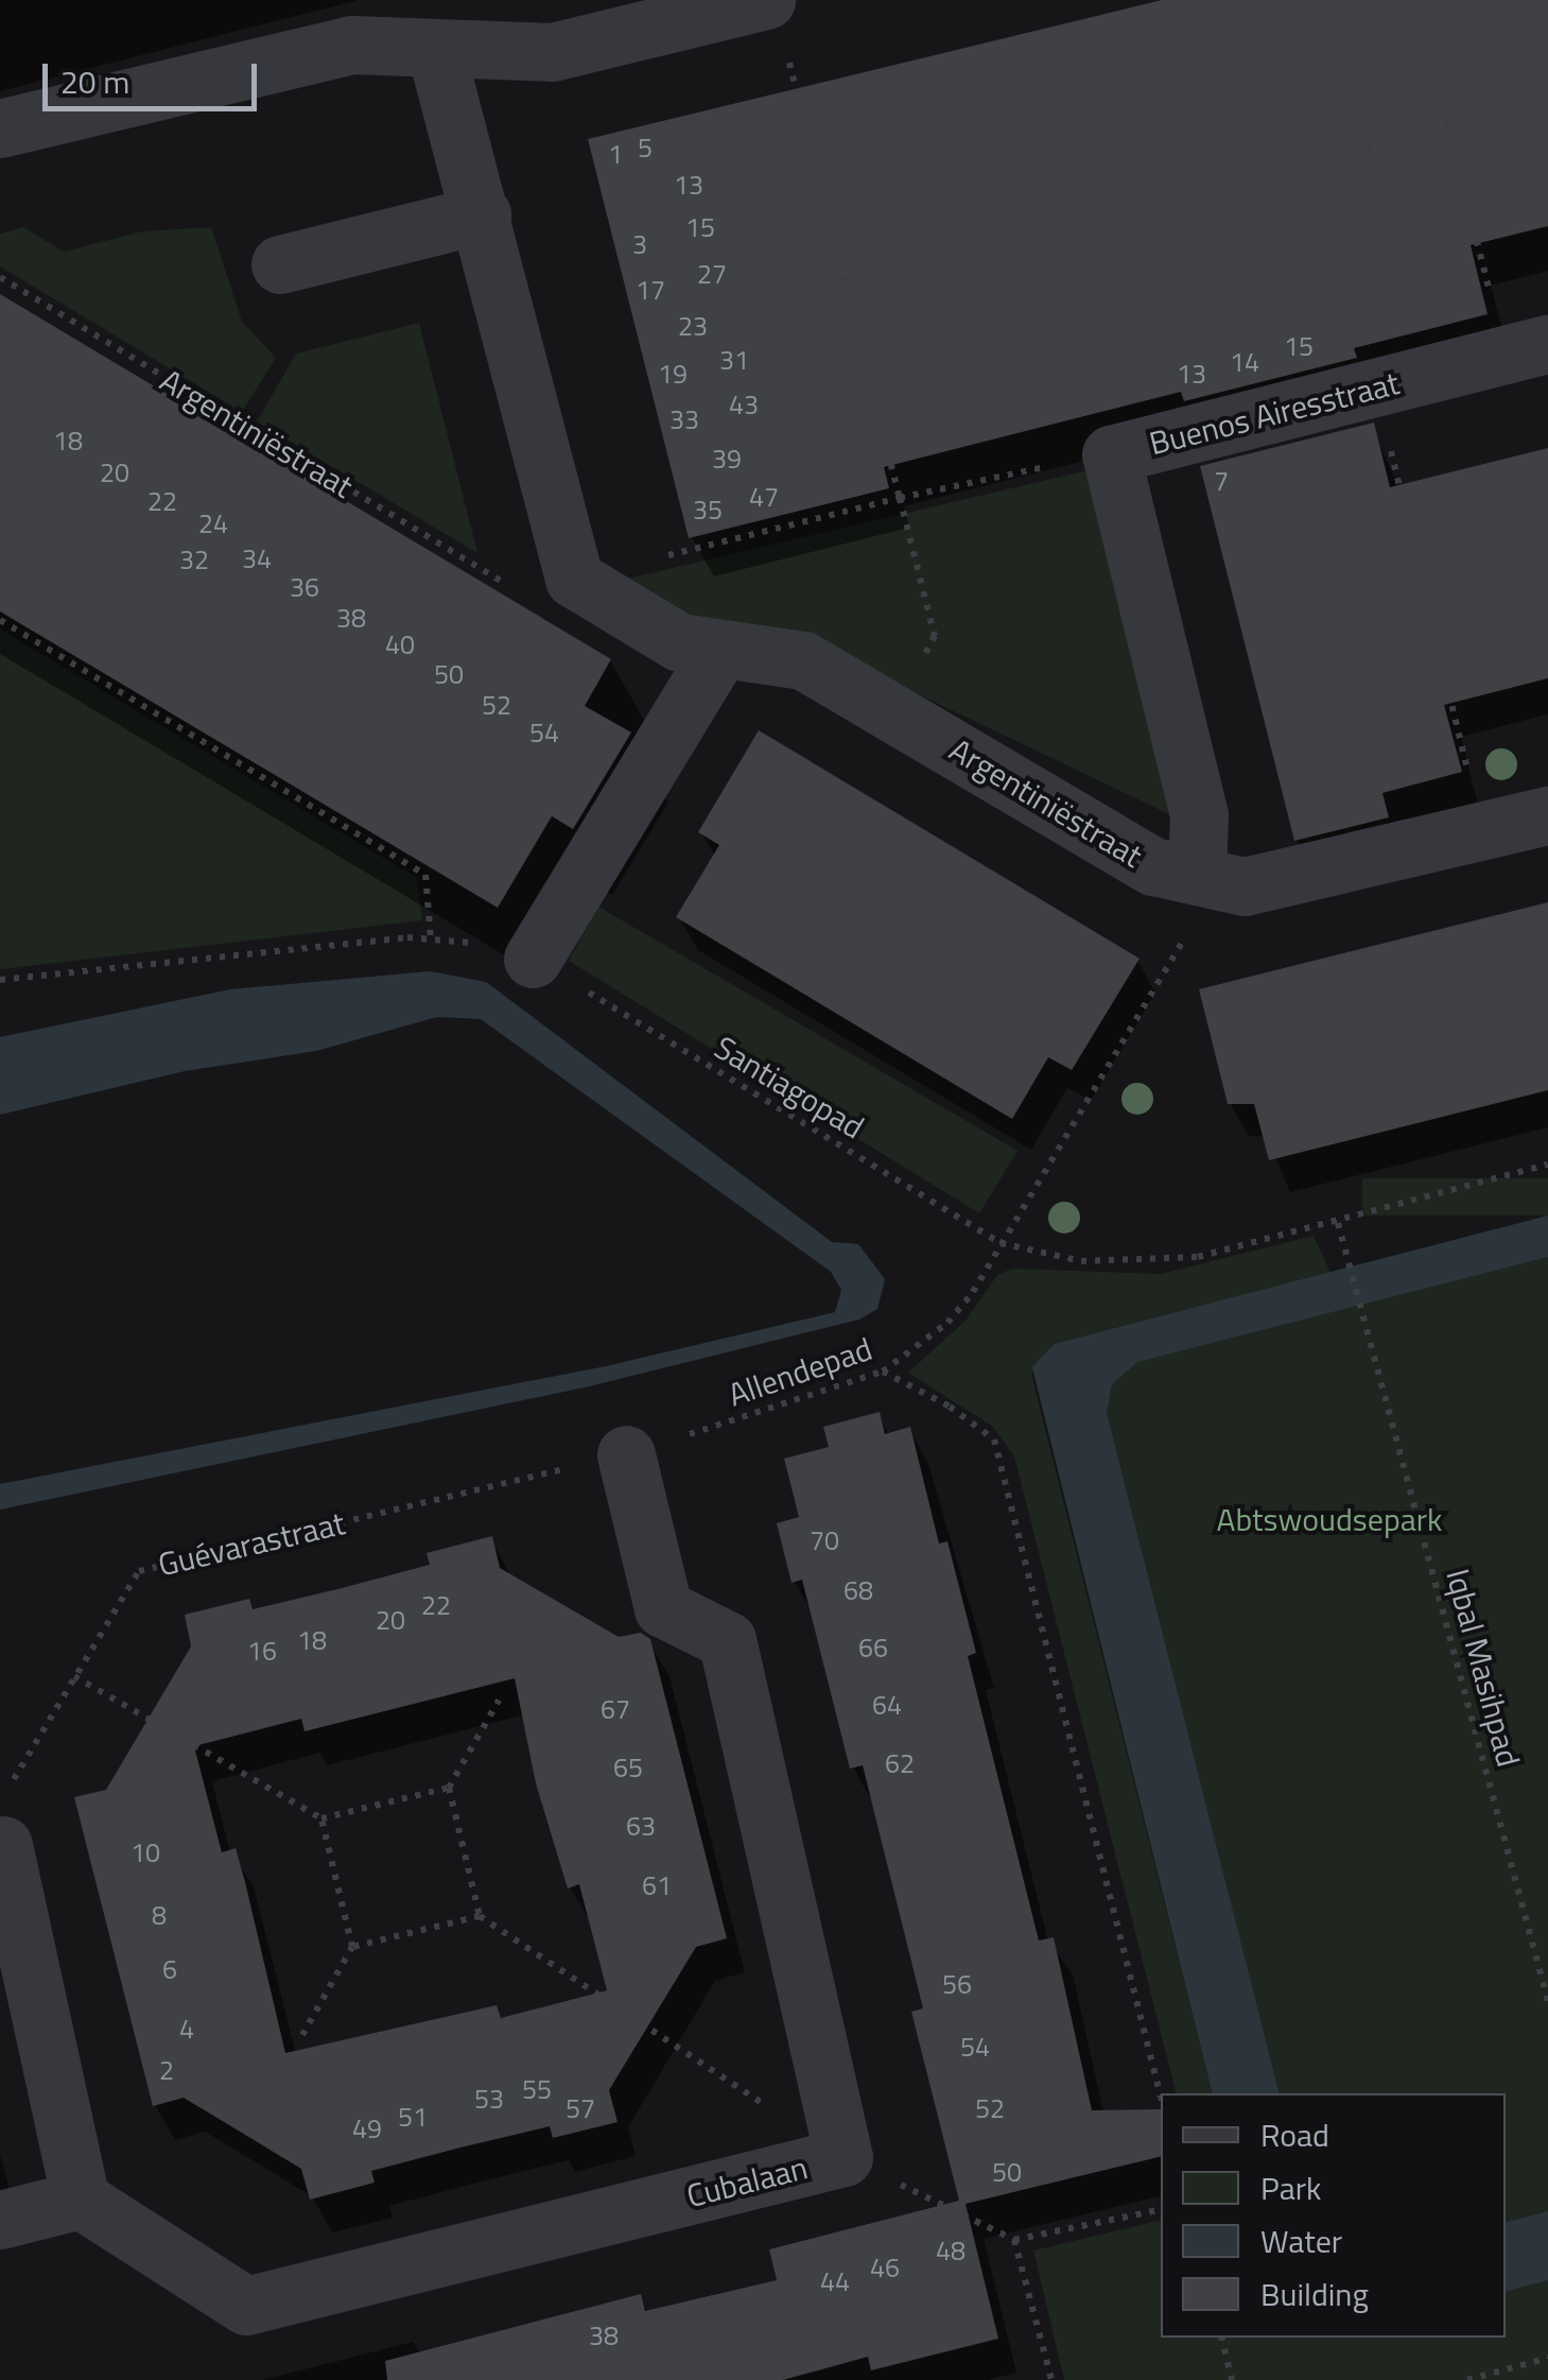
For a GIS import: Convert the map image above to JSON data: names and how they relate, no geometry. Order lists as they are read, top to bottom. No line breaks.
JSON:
{"streets":{"street":["Buenos Airesstraat","Argentiniëstraat","Cubalaan"],"path":["Santiagopad","Allendepad","Guévarastraat","Iqbal Masihpad"]},"crossings":[["Buenos Airesstraat","Argentiniëstraat"],["Buenos Airesstraat","Allendepad"],["Argentiniëstraat","Allendepad"],["Santiagopad","Allendepad"],["Santiagopad","Iqbal Masihpad"],["Allendepad","Guévarastraat"],["Allendepad","Cubalaan"],["Guévarastraat","Cubalaan"]],"parks":["Abtswoudsepark"],"house_numbers":["5","1","13","15","3","27","17","23","15","31","14","19","13","43","33","18","39","20","7","47","22","35","24","34","32","36","38","40","50","52","54","70","68","22","20","18","66","16","64","67","62","65","63","10","61","8","6","56","4","54","2","55","53","57","52","51","49","50","48","46","44","38"],"legend":["Road","Park","Water","Building"],"scale_bar":"20 m"}
